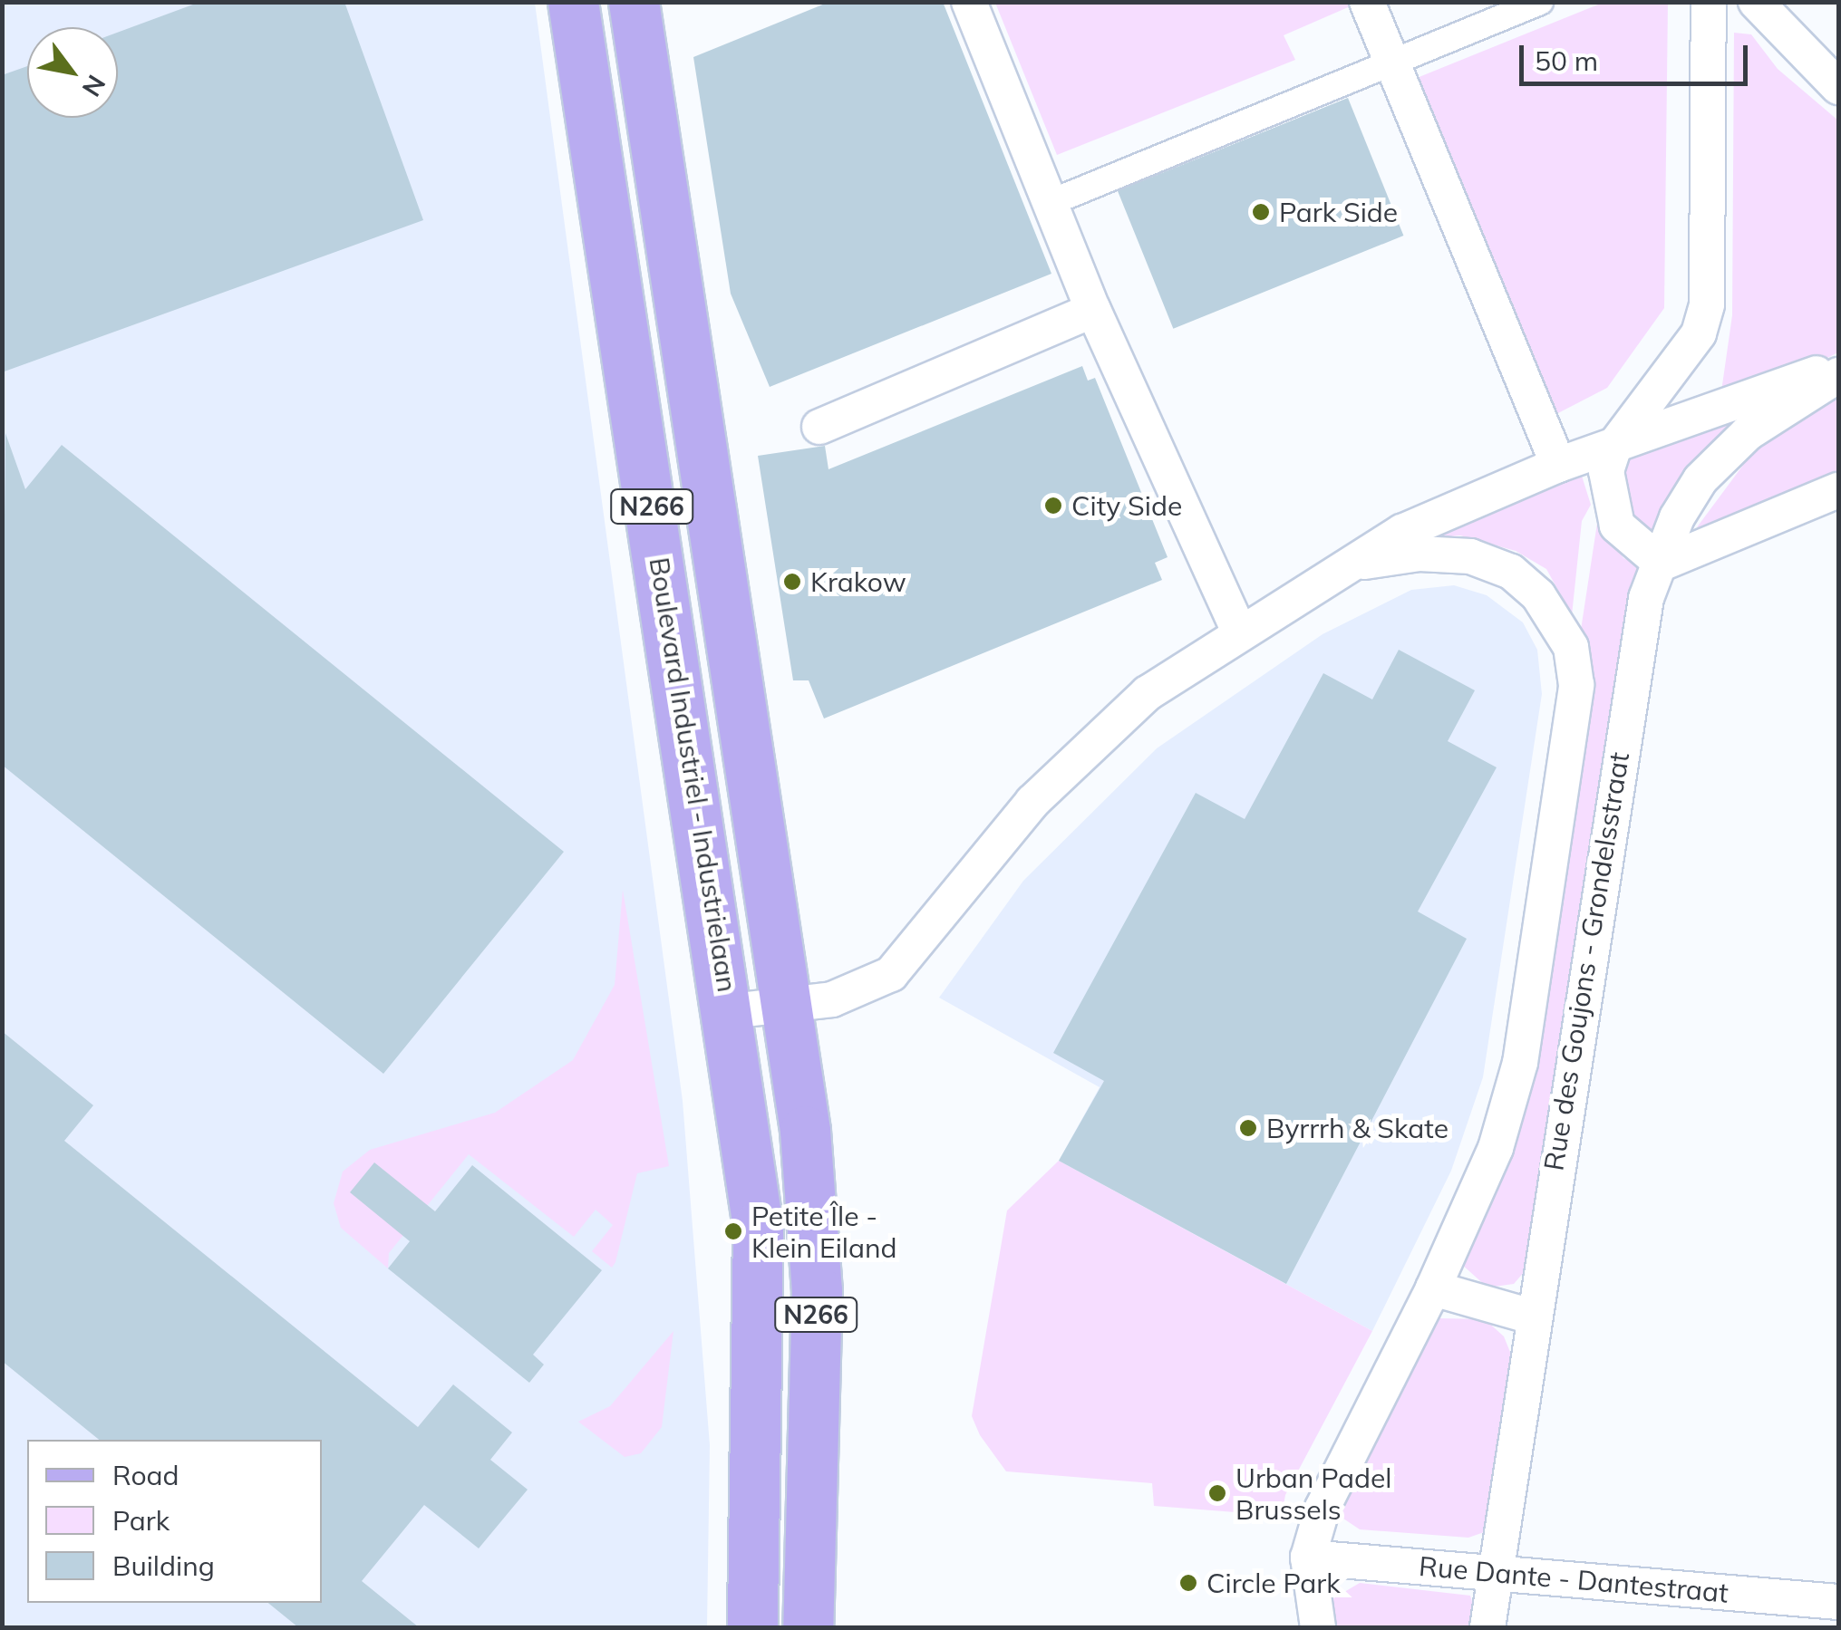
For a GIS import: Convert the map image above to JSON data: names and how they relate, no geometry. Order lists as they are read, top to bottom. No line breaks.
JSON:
{"streets":{"main road":["N266","Boulevard Industriel - Industrielaan"],"street":["Rue des Goujons - Grondelsstraat","Rue Dante - Dantestraat"]},"crossings":[["N266","Boulevard Industriel - Industrielaan"],["Rue des Goujons - Grondelsstraat","Rue Dante - Dantestraat"]],"places":["Park Side","City Side","Krakow","Byrrrh & Skate","Petite Île - Klein Eiland","Urban Padel Brussels","Circle Park"],"legend":["Road","Park","Building"],"scale_bar":"50 m","north":"bottom right"}
